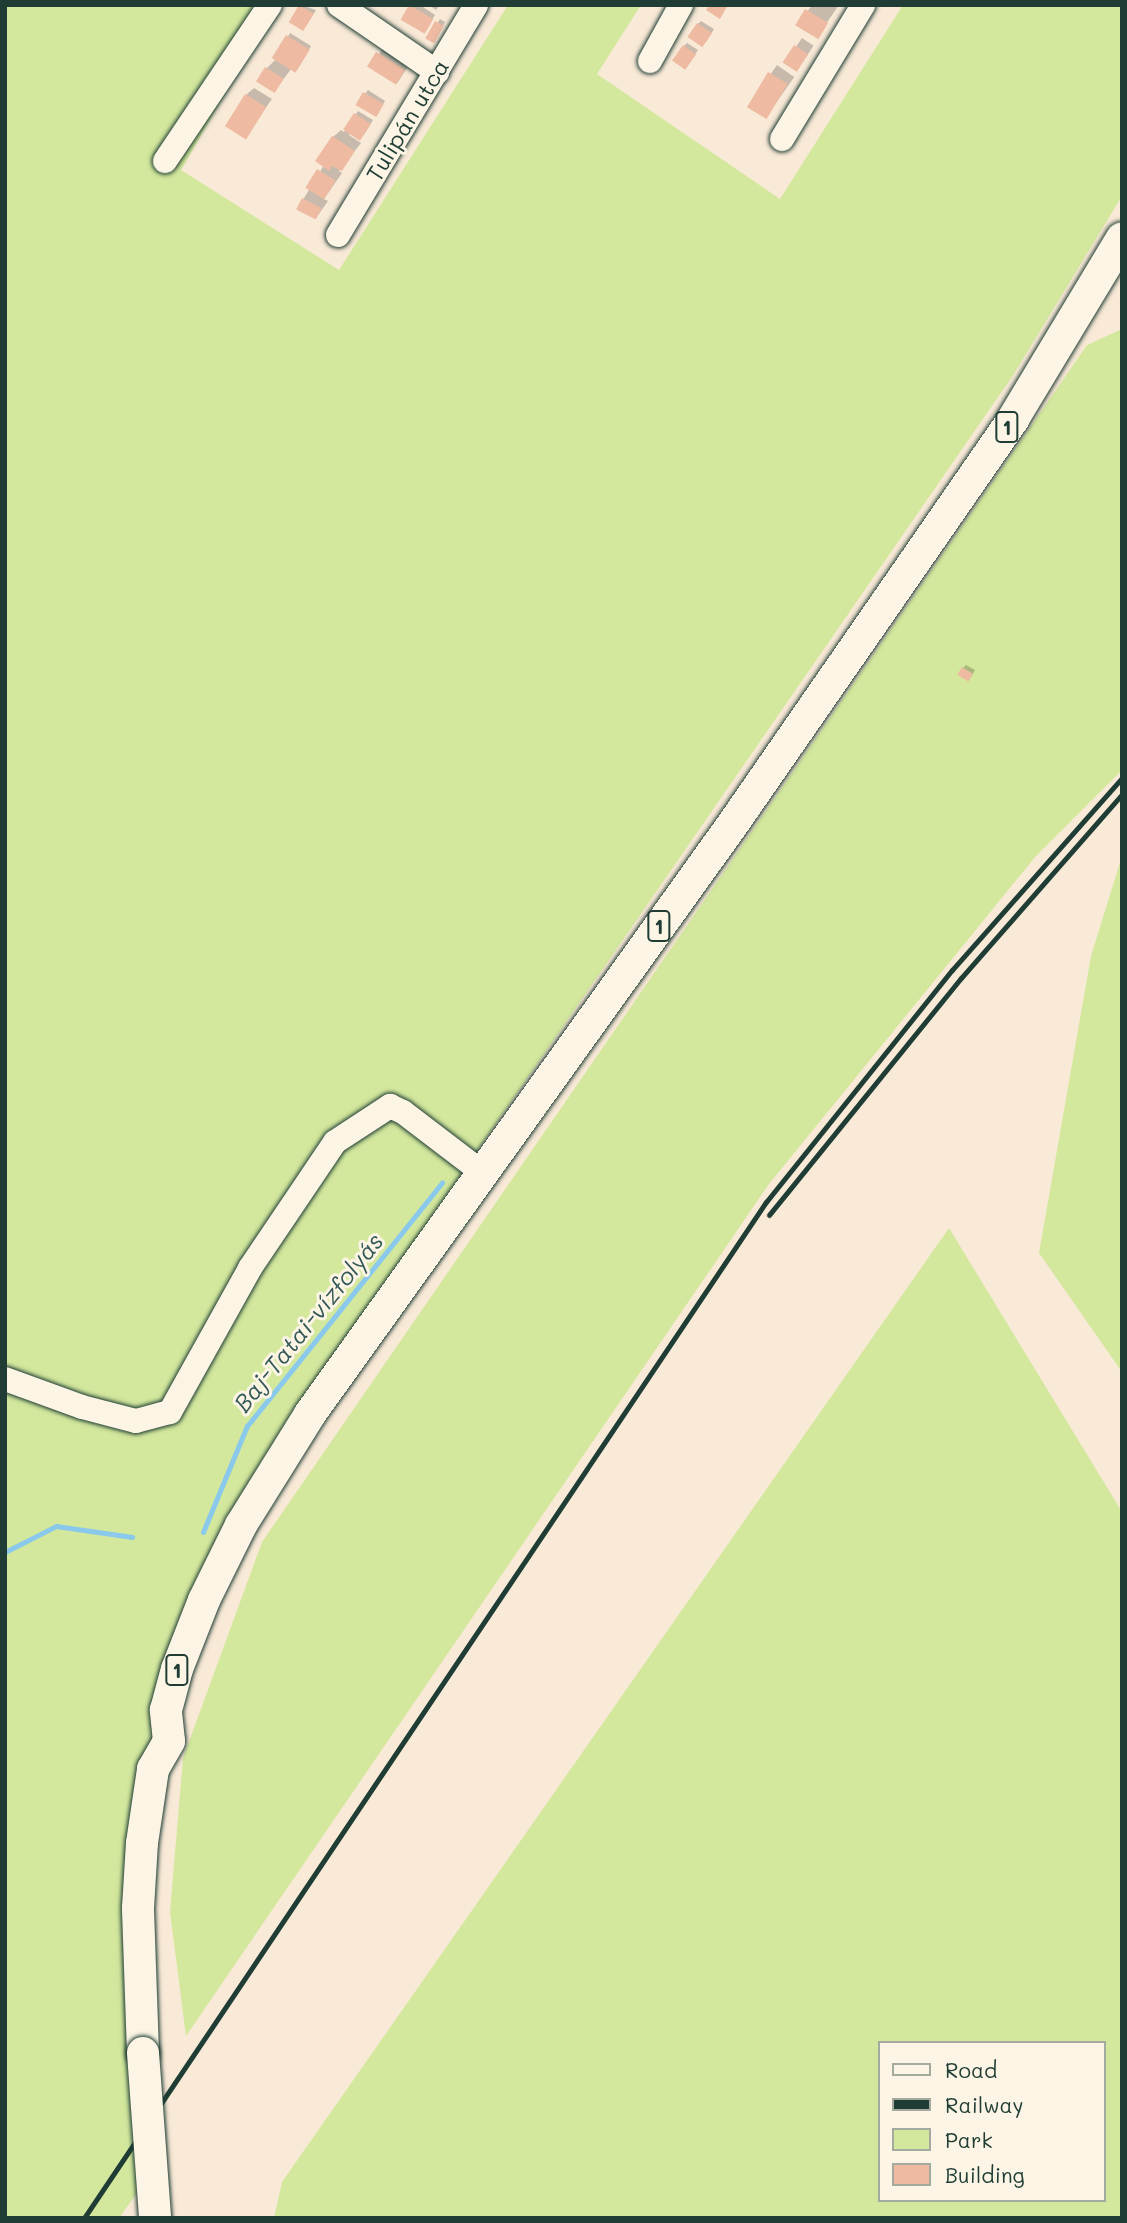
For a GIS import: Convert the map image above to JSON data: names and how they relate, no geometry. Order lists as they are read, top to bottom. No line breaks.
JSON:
{"streets":{"main road":["1"],"street":["Tulipán utca"]},"water":["Baj-Tatai-vízfolyás"],"legend":["Road","Railway","Park","Building"]}
